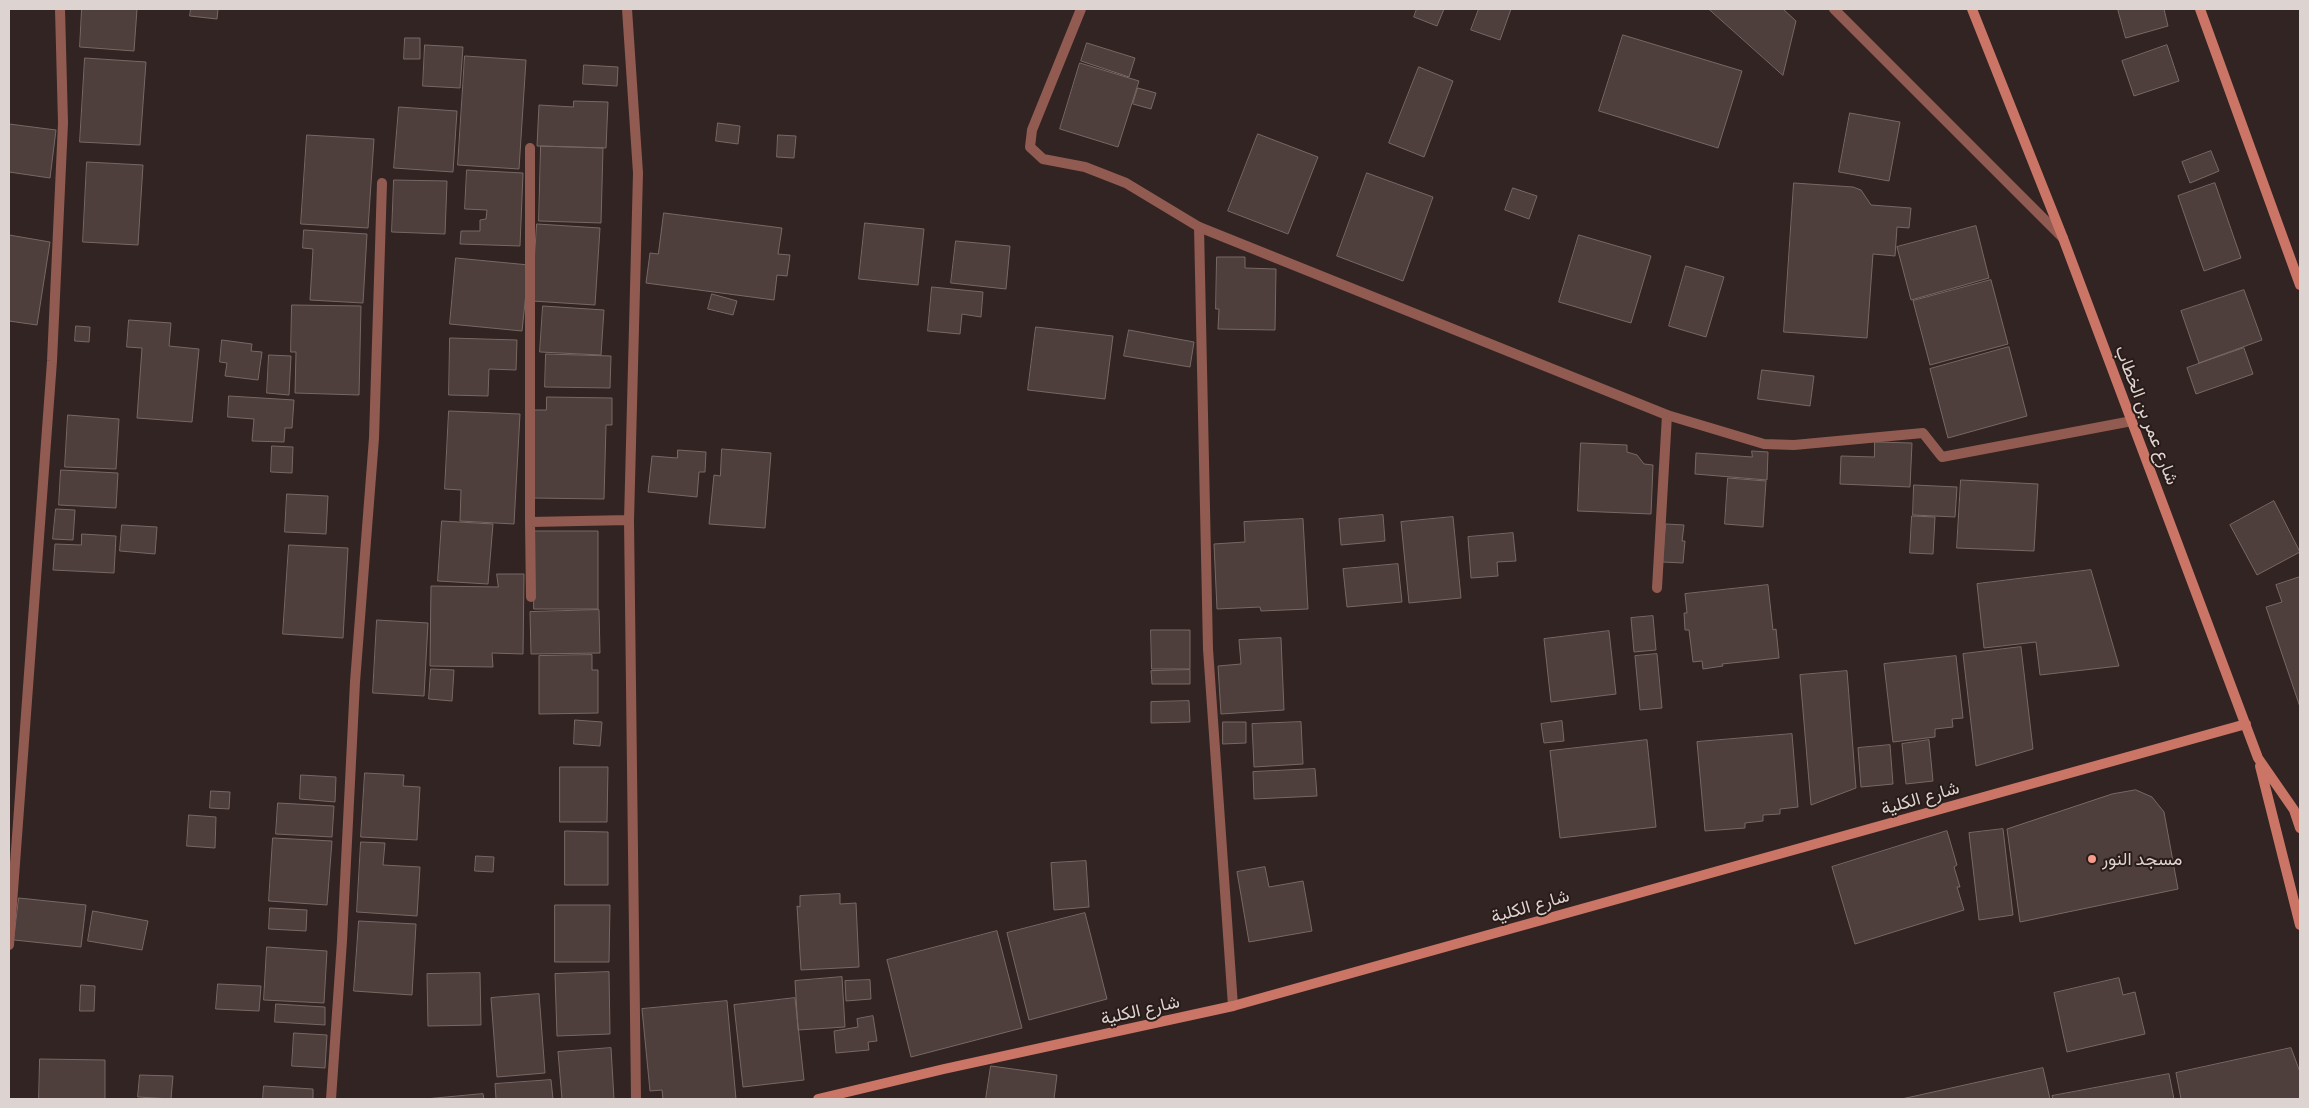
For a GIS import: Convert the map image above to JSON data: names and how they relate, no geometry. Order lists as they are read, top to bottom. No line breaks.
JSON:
{"streets":{"street":["شارع عمر بن الخطاب","شارع الكلية"]},"crossings":[["شارع عمر بن الخطاب","شارع الكلية"]],"places":["مسجد النور"]}
